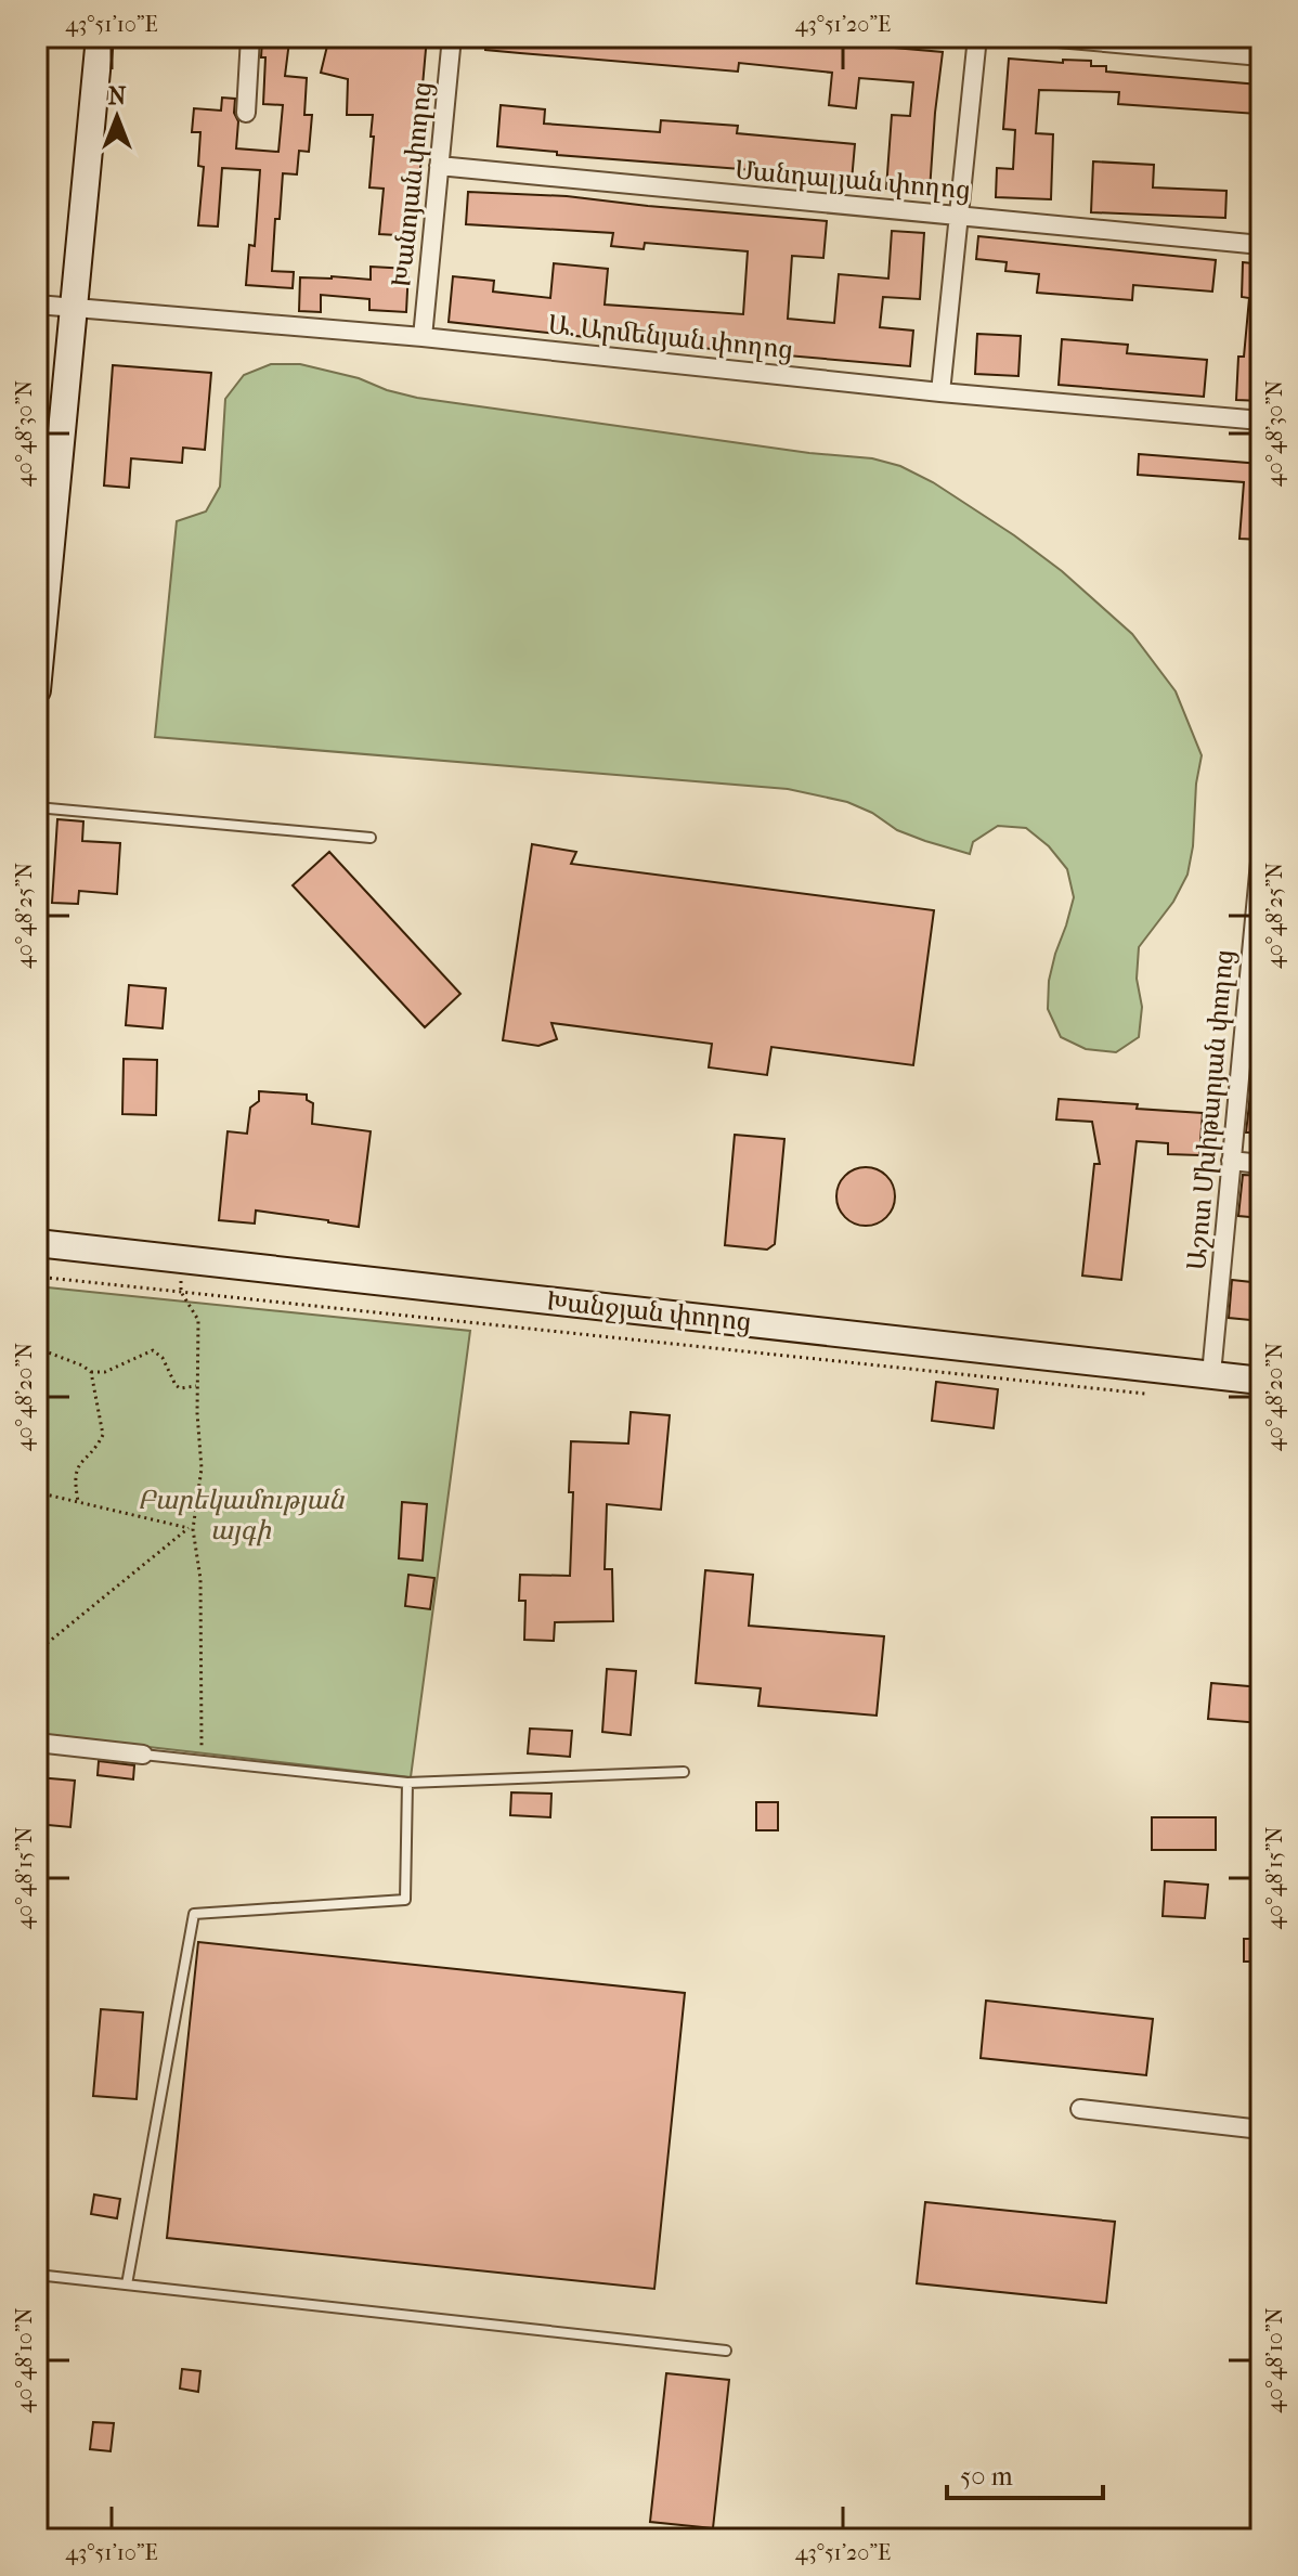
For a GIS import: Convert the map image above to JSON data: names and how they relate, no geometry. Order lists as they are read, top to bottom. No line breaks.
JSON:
{"streets":{"main road":["Խանջյան փողոց"],"street":["Մանդալյան փողոց","Խանոյան փողոց","Ա. Արմենյան փողոց","Աշոտ Մխիթարյան փողոց"]},"crossings":[["Մանդալյան փողոց","Խանոյան փողոց"],["Խանոյան փողոց","Ա. Արմենյան փողոց"],["Աշոտ Մխիթարյան փողոց","Խանջյան փողոց"]],"parks":["Բարեկամության այգի"],"scale_bar":"50 m","north":"top","coordinates":["43°51'10\"E","43°51'20\"E","40°48'30\"N","40°48'25\"N","40°48'20\"N","40°48'15\"N","40°48'10\"N"]}
